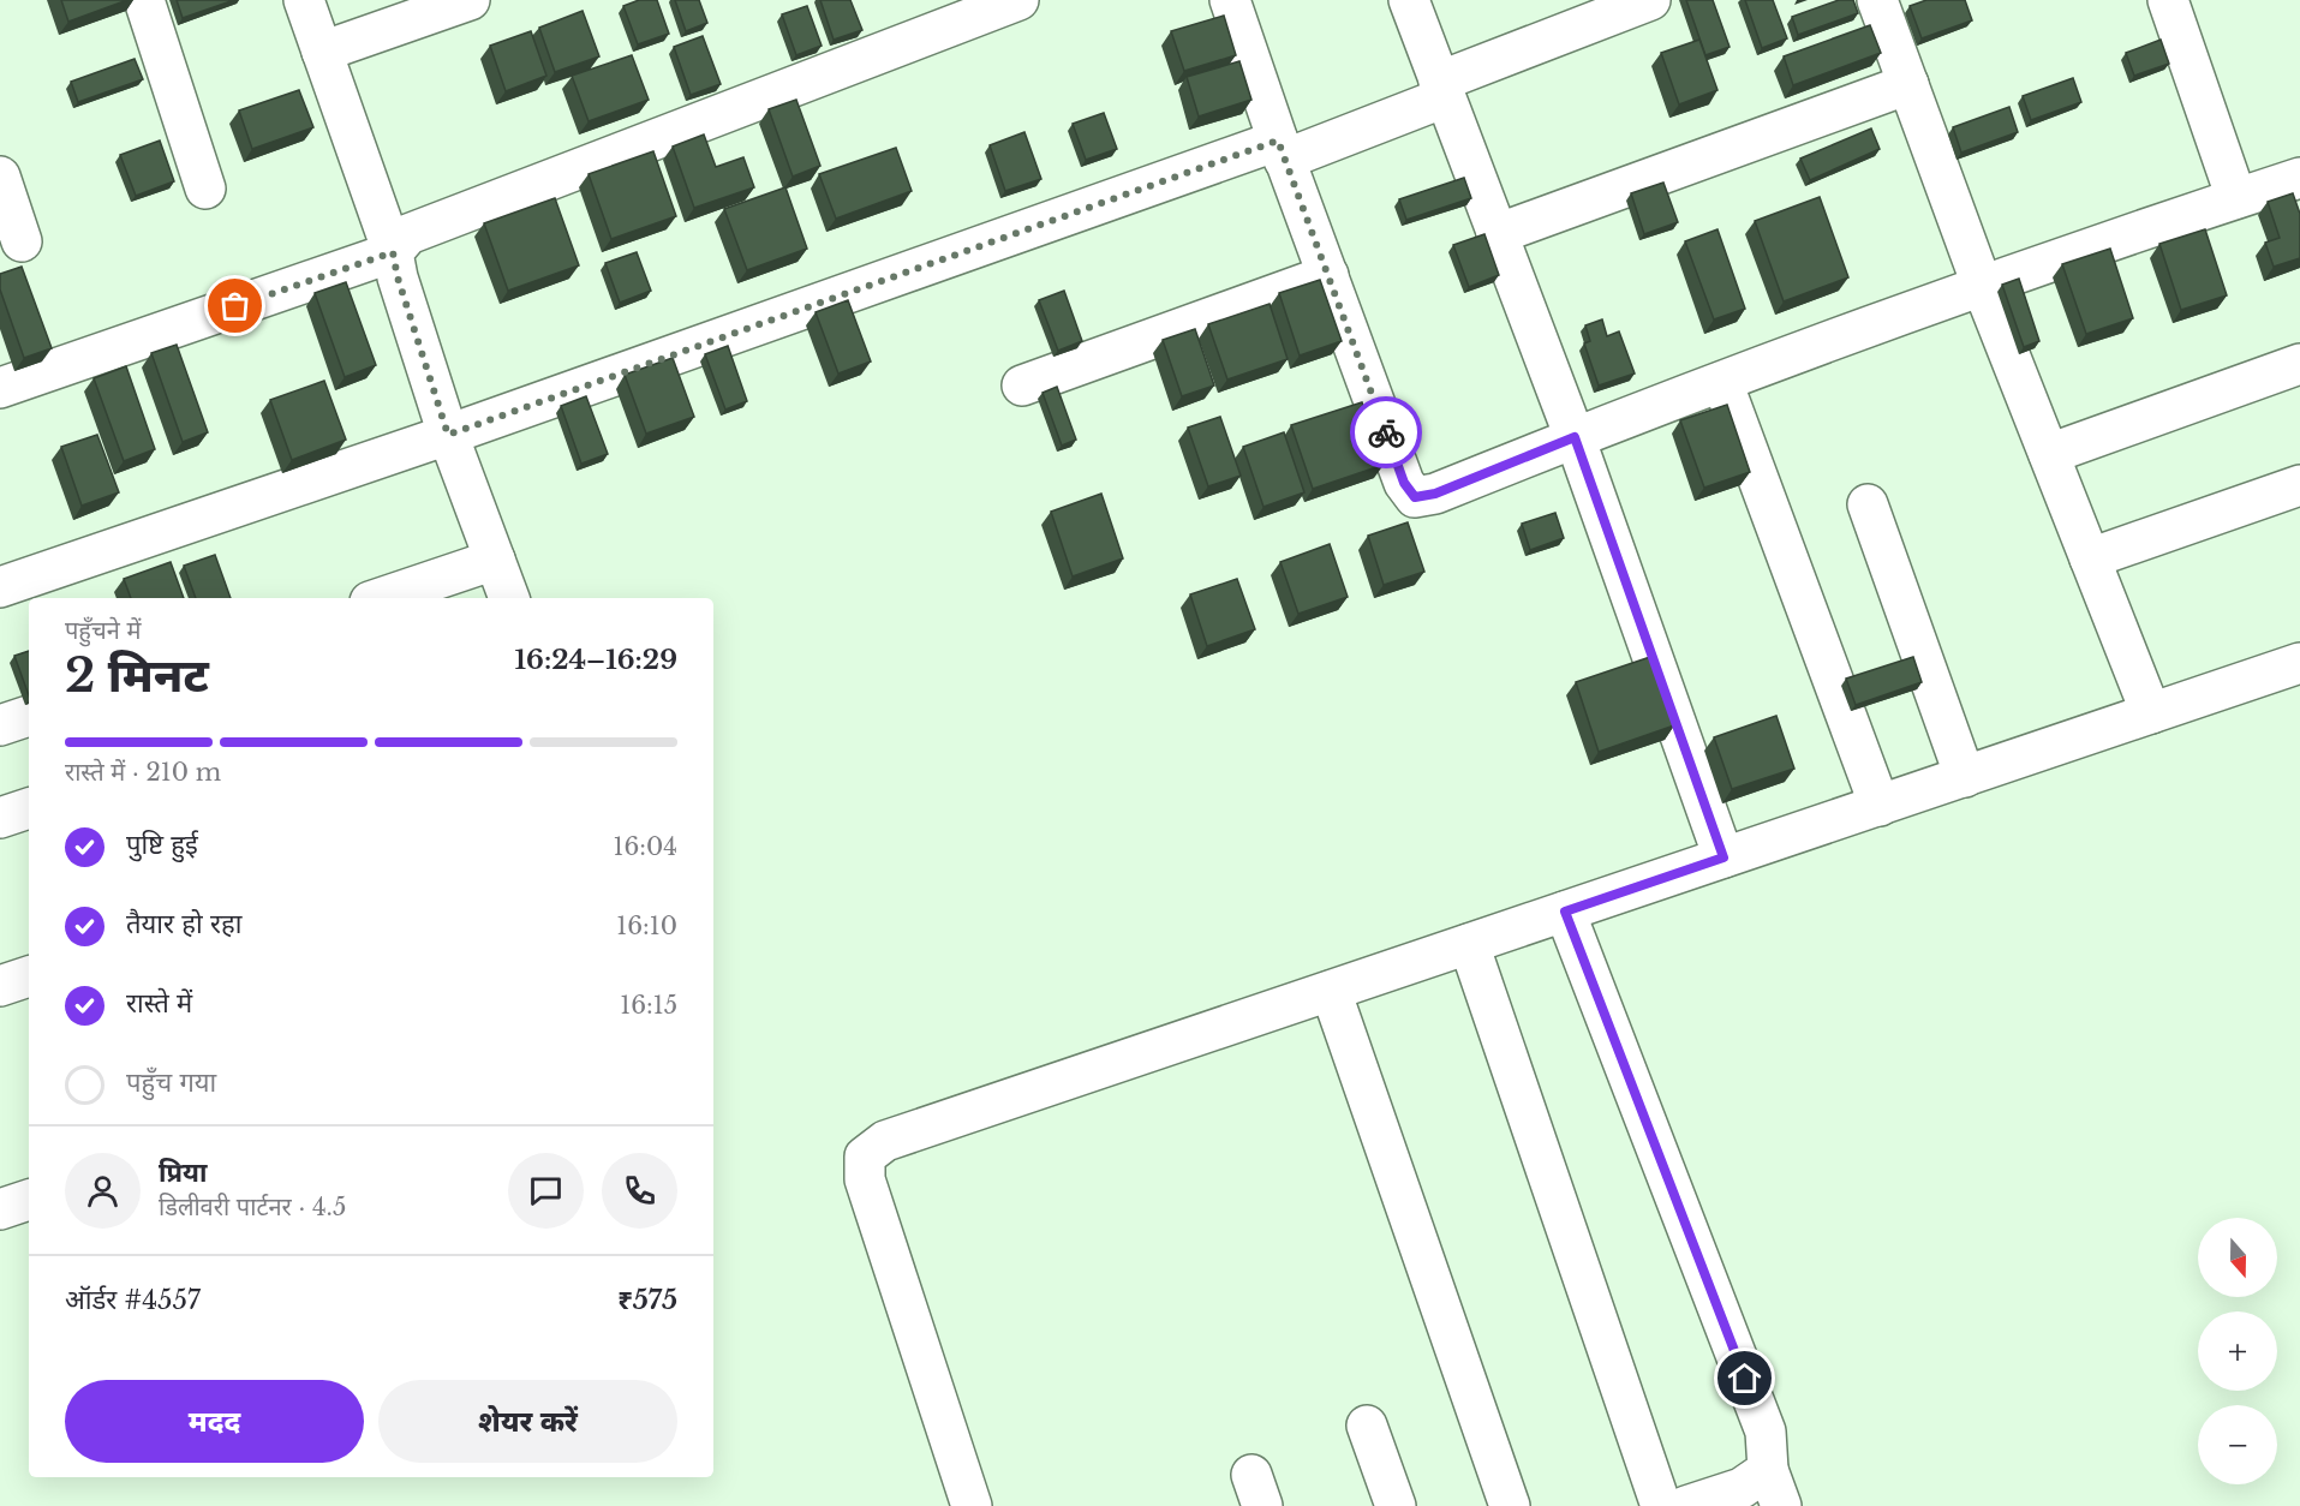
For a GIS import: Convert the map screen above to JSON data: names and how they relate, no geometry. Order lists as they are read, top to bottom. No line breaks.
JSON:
{"north":"bottom","page":{"heading":["2 मिनट","पहुँचने में","16:24–16:29"],"panel":["प्रिया","डिलीवरी पार्टनर · 4.5","ऑर्डर #4557","₹575"],"bar":"रास्ते में · 210 m","list":[["पुष्टि हुई","16:04"],["तैयार हो रहा","16:10"],["रास्ते में","16:15"],"पहुँच गया"],"map_buttons":["+","−"],"buttons":["मदद","शेयर करें"]}}
